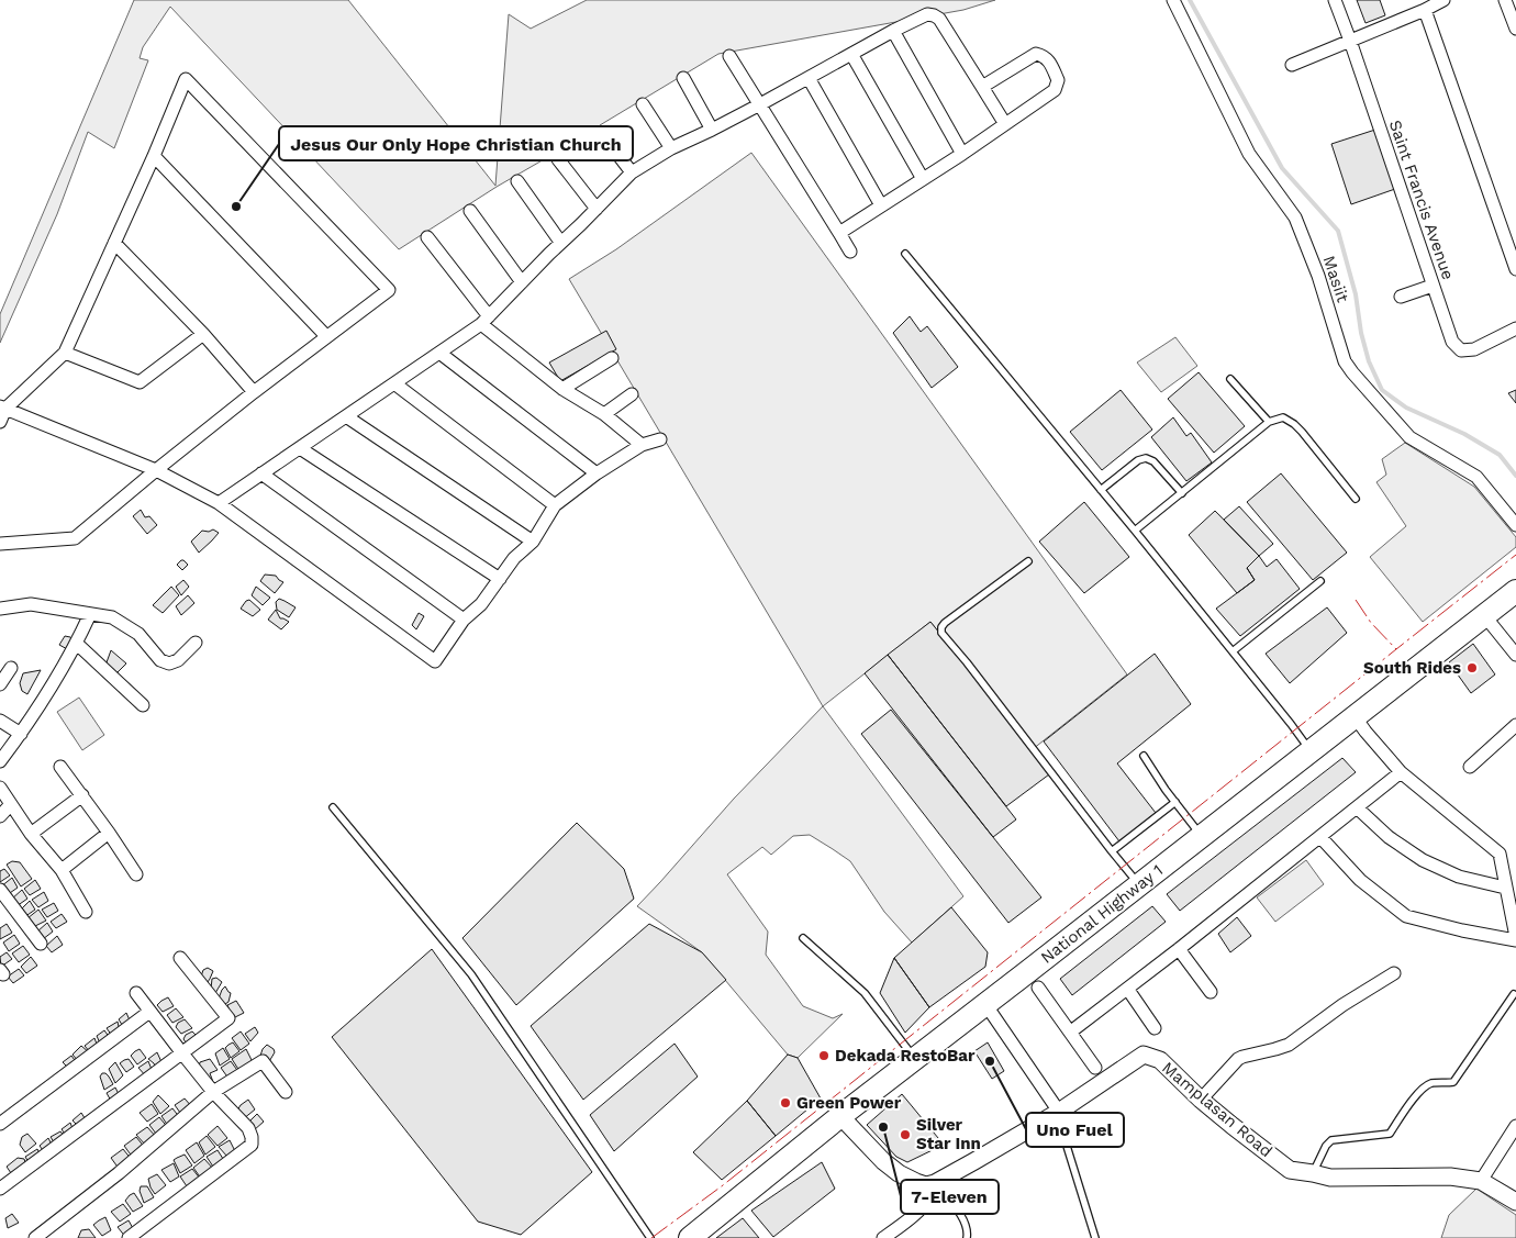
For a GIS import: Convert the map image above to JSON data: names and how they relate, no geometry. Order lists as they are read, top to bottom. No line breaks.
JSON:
{"streets":{"highway":["National Highway 1"],"street":["Saint Francis Avenue","Masiit","Mamplasan Road"]},"places":["Jesus Our Only Hope Christian Church","South Rides","Dekada RestoBar","Uno Fuel","Green Power","7-Eleven","Silver Star Inn"]}
